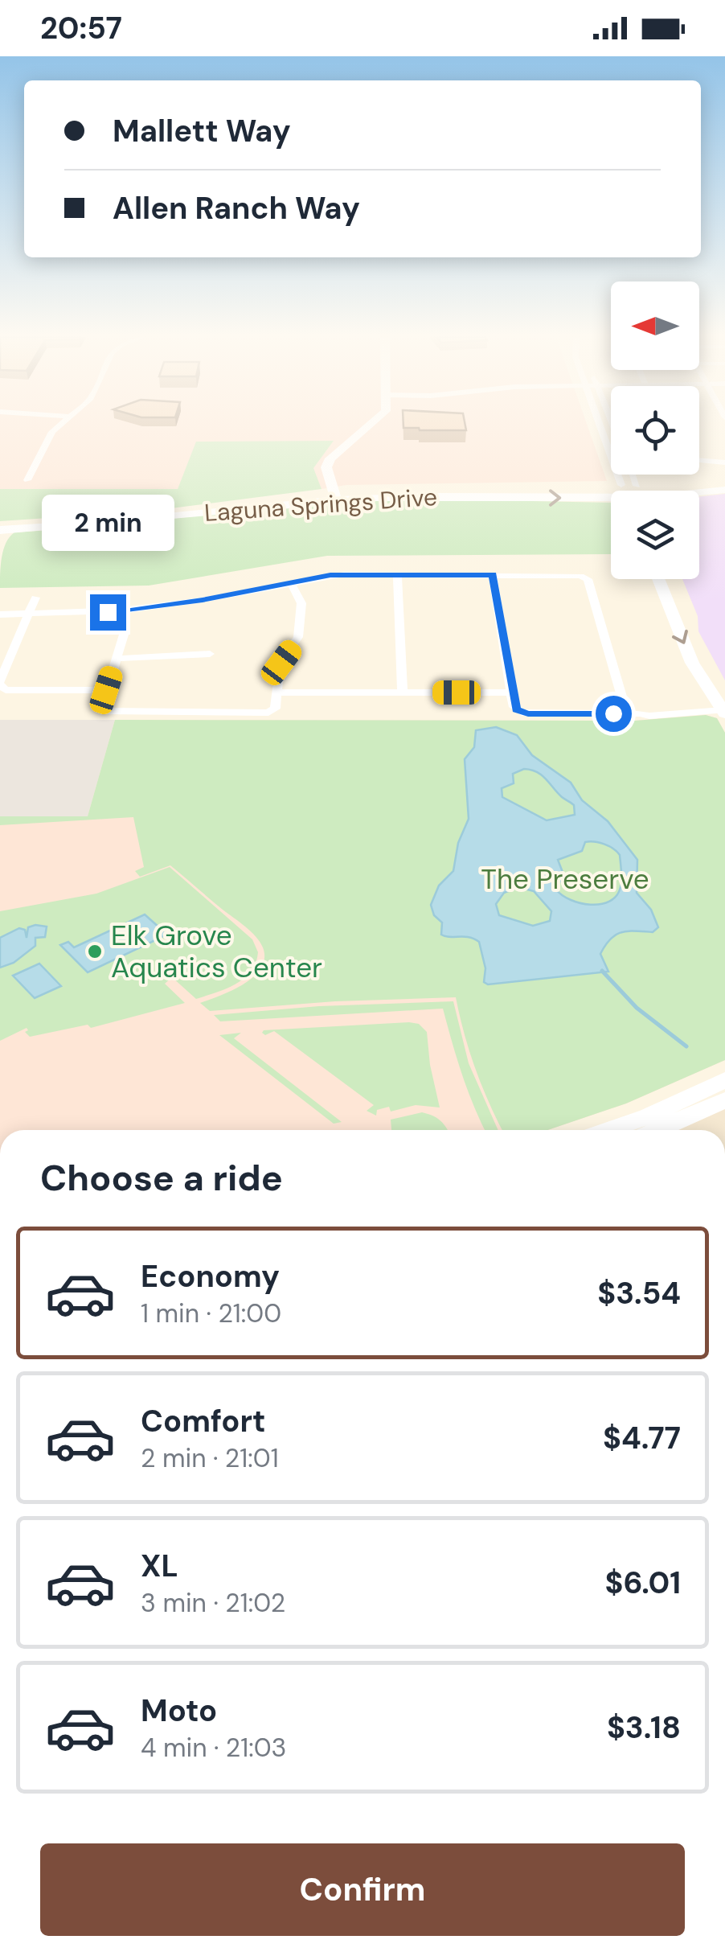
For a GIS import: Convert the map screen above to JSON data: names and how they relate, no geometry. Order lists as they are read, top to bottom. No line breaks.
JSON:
{"streets":{"street":["Laguna Springs Drive"]},"parks":["The Preserve"],"places":["Elk Grove Aquatics Center"],"north":"left","page":{"status":"20:57","banner":["Mallett Way","Allen Ranch Way"],"bubble":"2 min","heading":"Choose a ride","list":[{"name":"Economy","note":"1 min · 21:00","value":"$3.54"},{"name":"Comfort","note":"2 min · 21:01","value":"$4.77"},{"name":"XL","note":"3 min · 21:02","value":"$6.01"},{"name":"Moto","note":"4 min · 21:03","value":"$3.18"}],"buttons":"Confirm"}}
